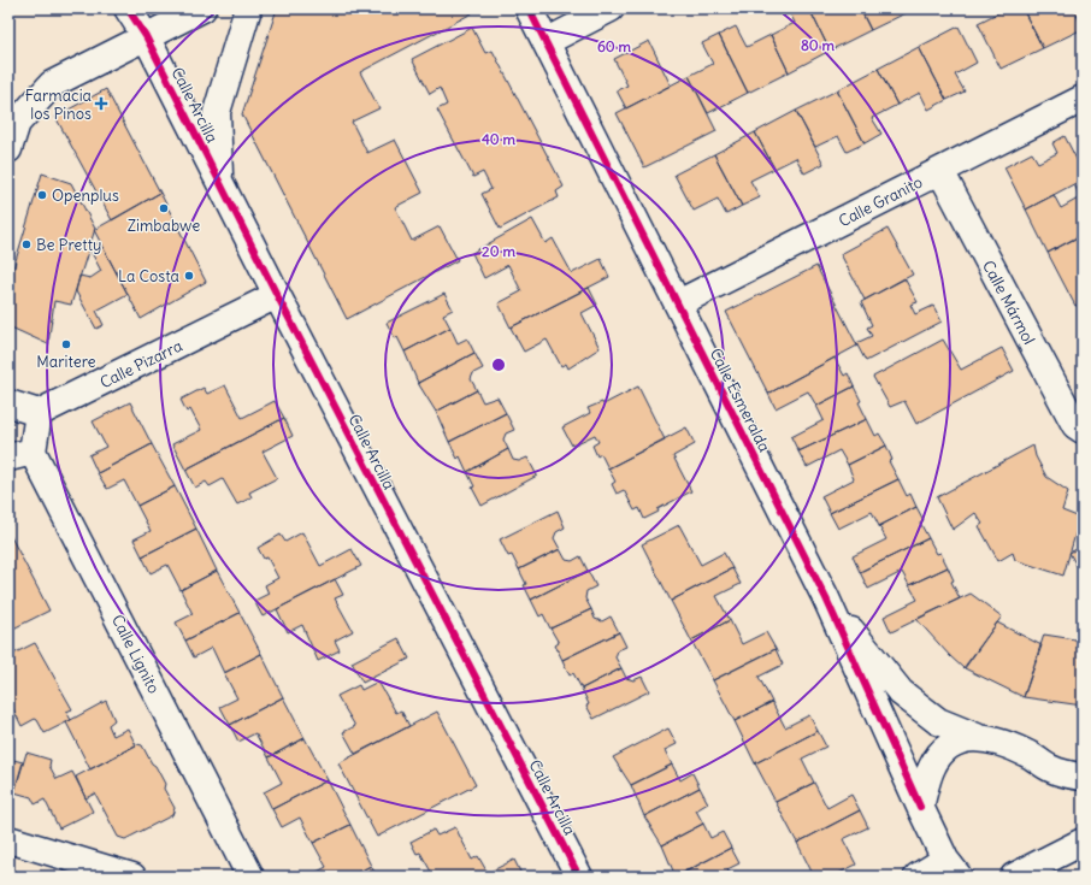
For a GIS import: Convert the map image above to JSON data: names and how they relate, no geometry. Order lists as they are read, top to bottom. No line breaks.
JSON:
{"streets":{"street":["Calle Arcilla","Calle Granito","Calle Mármol","Calle Pizarra","Calle Esmeralda","Calle Lignito"]},"crossings":[["Calle Arcilla","Calle Pizarra"],["Calle Granito","Calle Mármol"],["Calle Granito","Calle Esmeralda"]],"places":{"health":["Farmacia los Pinos"],"other":["Openplus","Zimbabwe","Be Pretty","La Costa","Maritere"]},"rings":["80 m","60 m","40 m","20 m"]}
